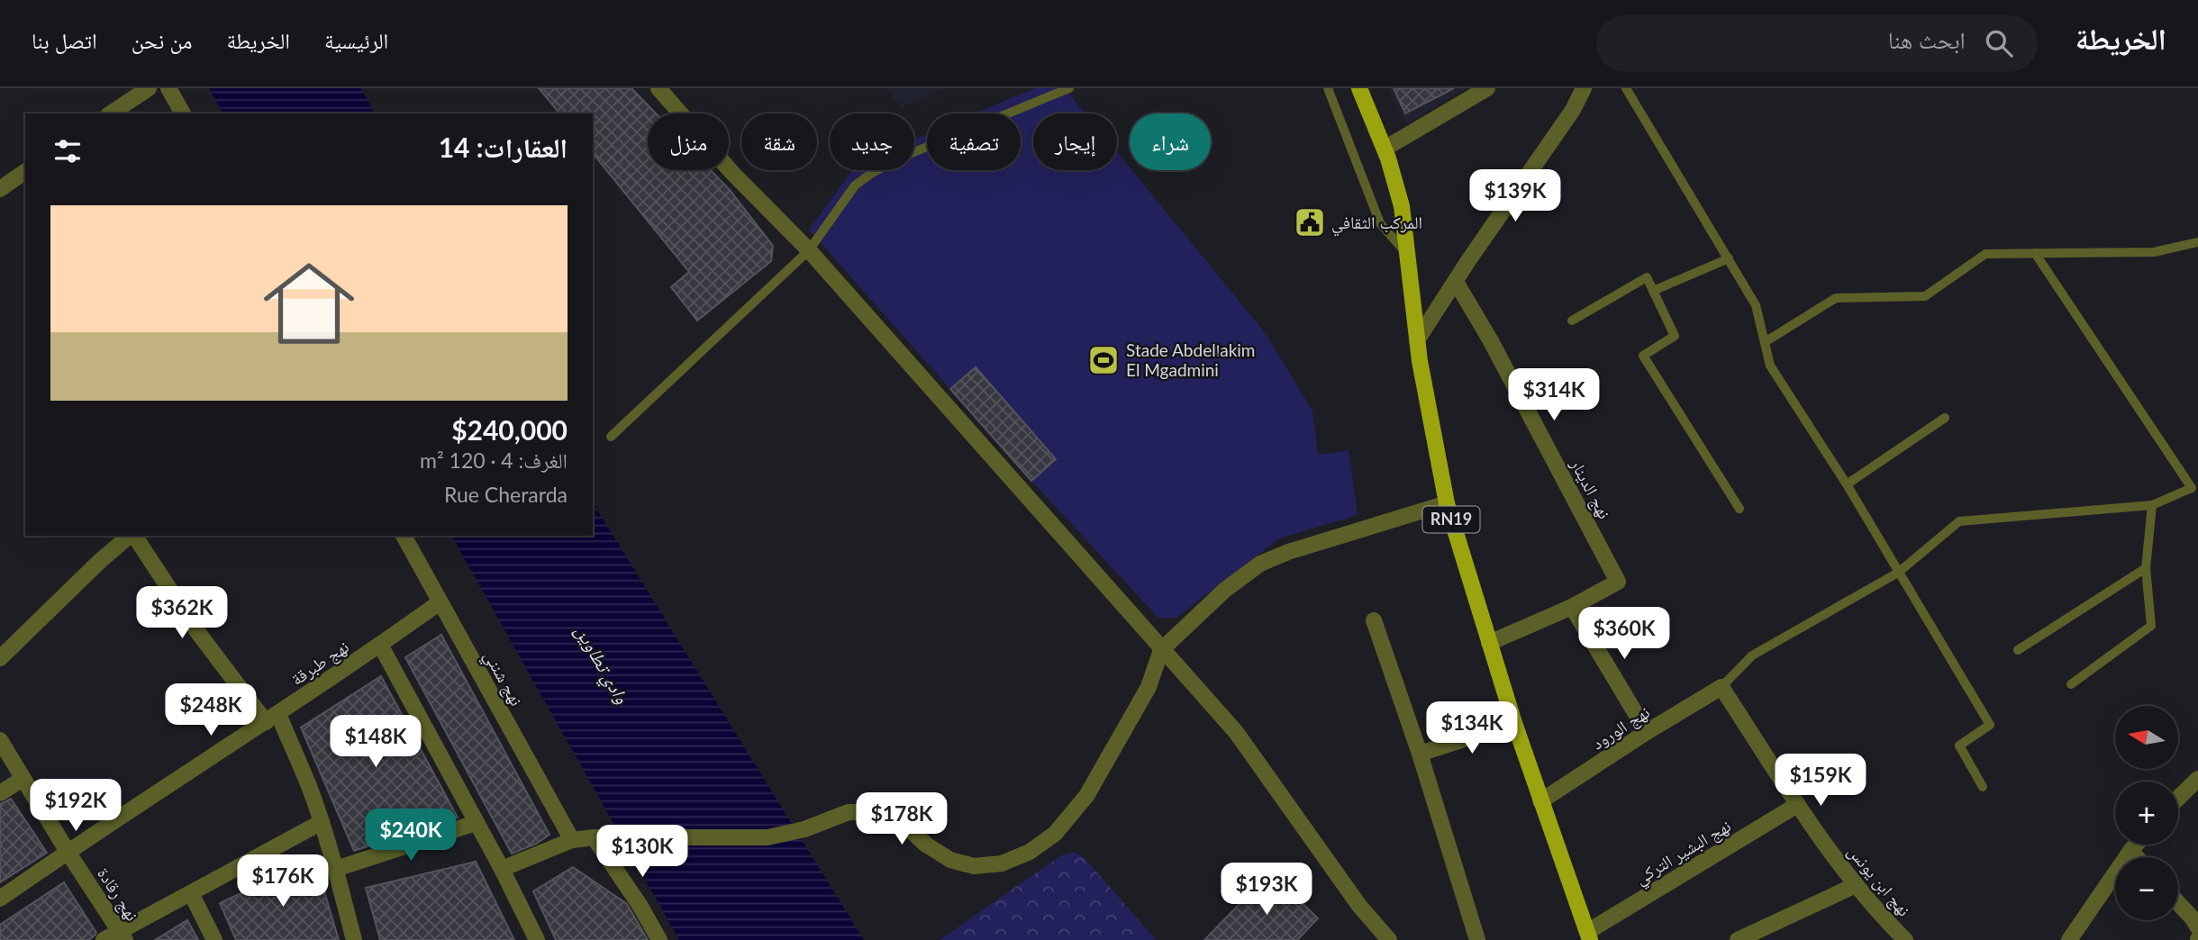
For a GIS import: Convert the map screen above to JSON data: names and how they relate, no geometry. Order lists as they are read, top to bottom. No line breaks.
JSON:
{"streets":{"main road":["RN19"],"street":["نهج الدينار","نهج طبرقة","نهج شنني","نهج الورود","نهج البشير التركي","نهج ابن يونس","نهج رقادة"]},"crossings":[["RN19","نهج الورود"],["RN19","نهج البشير التركي"],["نهج طبرقة","نهج شنني"],["نهج طبرقة","نهج رقادة"],["نهج الورود","نهج ابن يونس"],["نهج البشير التركي","نهج ابن يونس"]],"water":["وادي تطاوين"],"places":{"public building":["المركب الثقافي"],"sports":["Stade Abdelاakim El Mgadmini"]},"north":"left","page":{"header":"الخريطة","search":"ابحث هنا","nav":["الرئيسية","الخريطة","من نحن","اتصل بنا"],"chip":["شراء","إيجار","تصفية","جديد","شقة","منزل"],"heading":"العقارات: 14","price":["$139K","$314K","$362K","$360K","$248K","$134K","$148K","$159K","$192K","$178K","$240K","$130K","$176K","$193K"],"list":[{"name":"$240,000","note":"الغرف: 4 · 120 m² · Rue Cherarda"}],"map_buttons":["+","−"]}}
